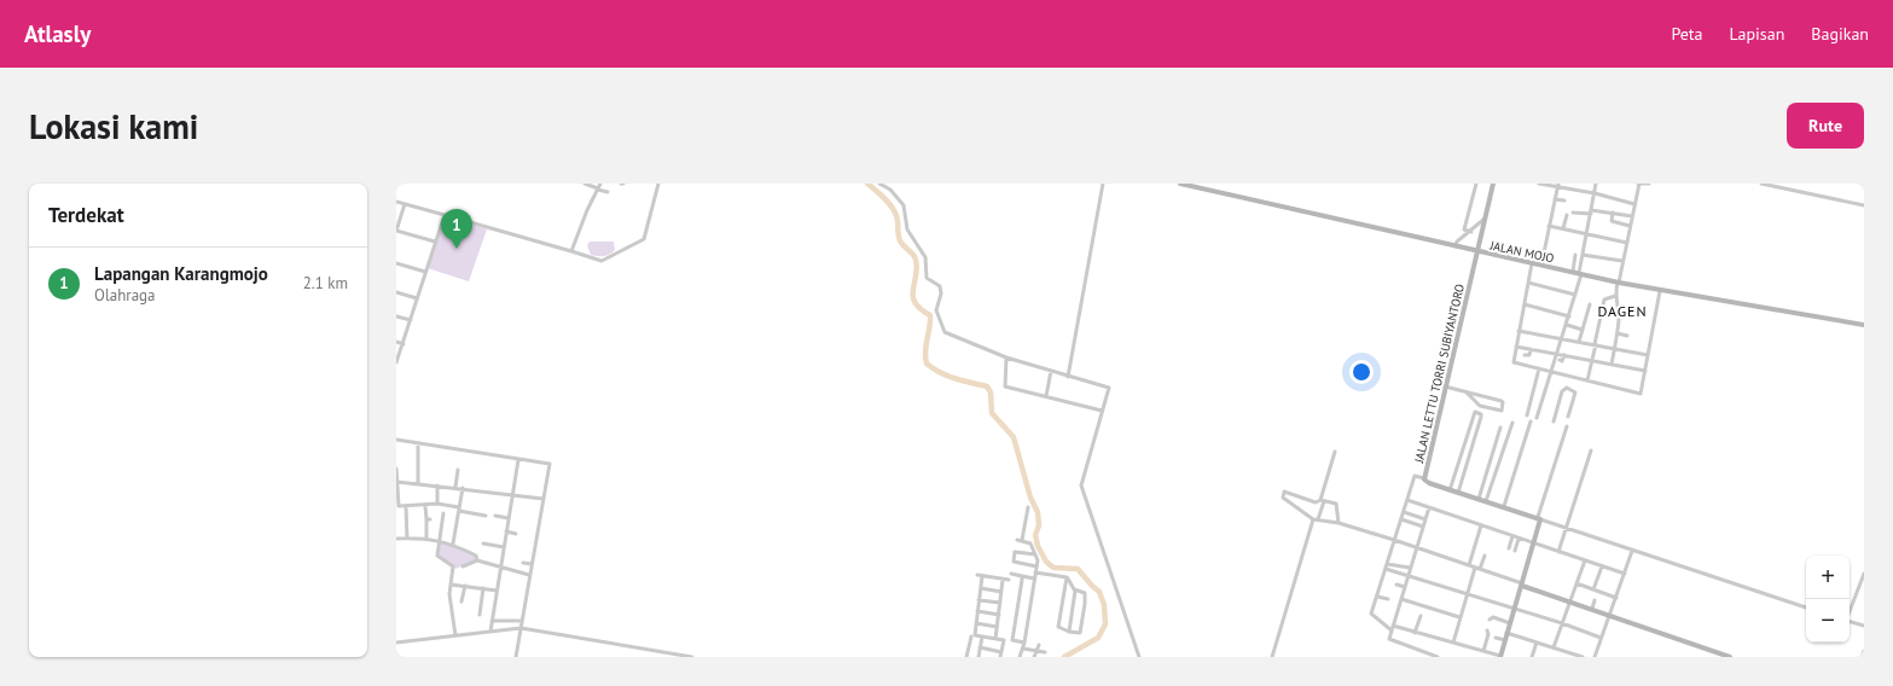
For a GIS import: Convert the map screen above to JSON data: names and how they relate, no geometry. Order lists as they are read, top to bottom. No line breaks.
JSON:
{"streets":{"main road":["JALAN MOJO","JALAN LETTU TORRI SUBIYANTORO"]},"crossings":[["JALAN MOJO","JALAN LETTU TORRI SUBIYANTORO"]],"districts":["DAGEN"],"page":{"header":"Atlasly","nav":["Peta","Lapisan","Bagikan"],"buttons":"Rute","title":"Lokasi kami","heading":"Terdekat","pins":"1","list":[{"mark":"1","name":"Lapangan Karangmojo","note":"Olahraga","value":"2.1 km"}],"map_buttons":["+","−"]}}
